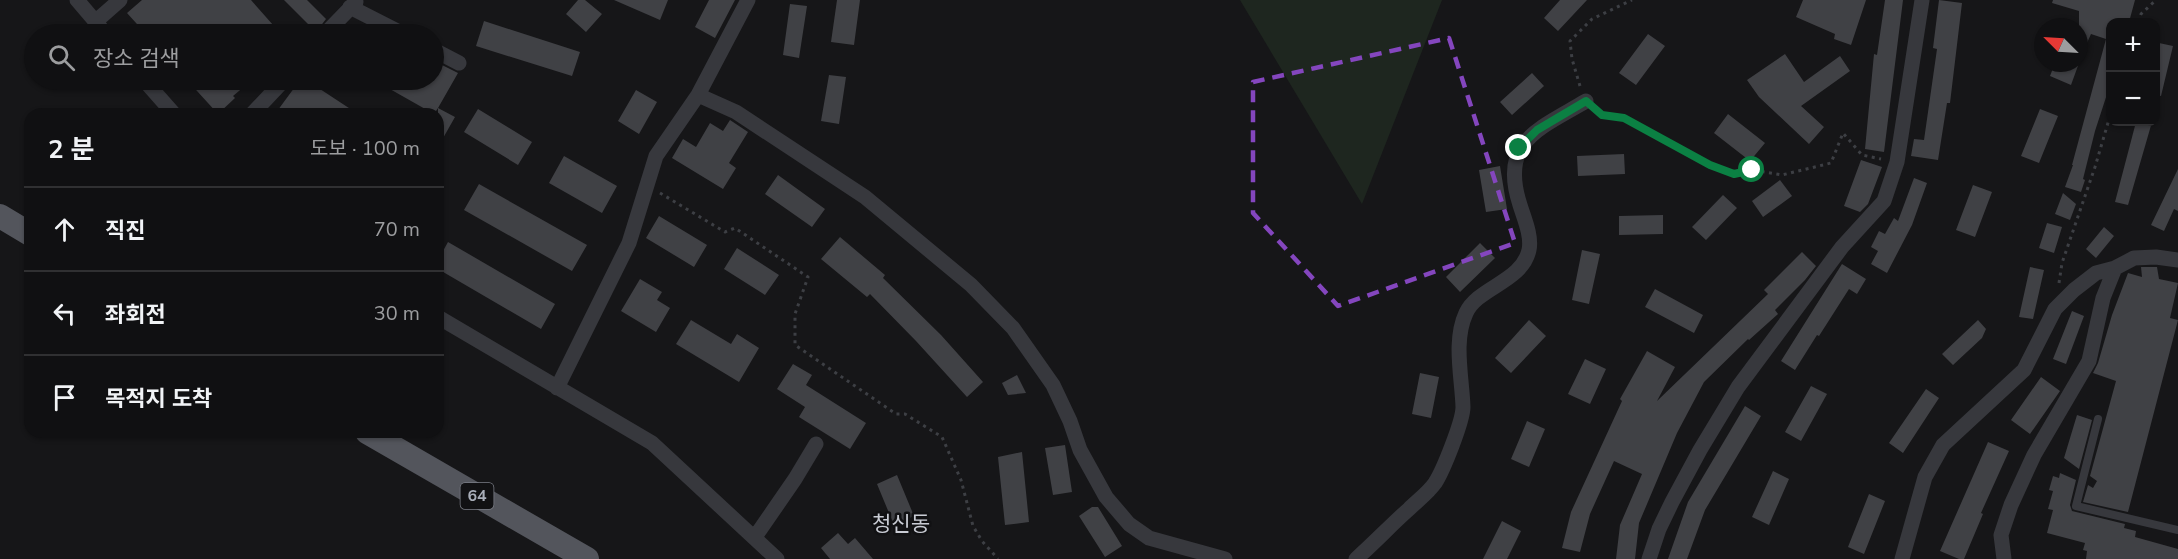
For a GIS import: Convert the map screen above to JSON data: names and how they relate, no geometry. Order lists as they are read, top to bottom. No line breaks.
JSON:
{"streets":{"main road":["64"]},"districts":["청신동"],"north":"top left","page":{"map_buttons":["+","−"],"search":"장소 검색","heading":["2 분","도보 · 100 m"],"list":[["직진","70 m"],["좌회전","30 m"],"목적지 도착"]}}
